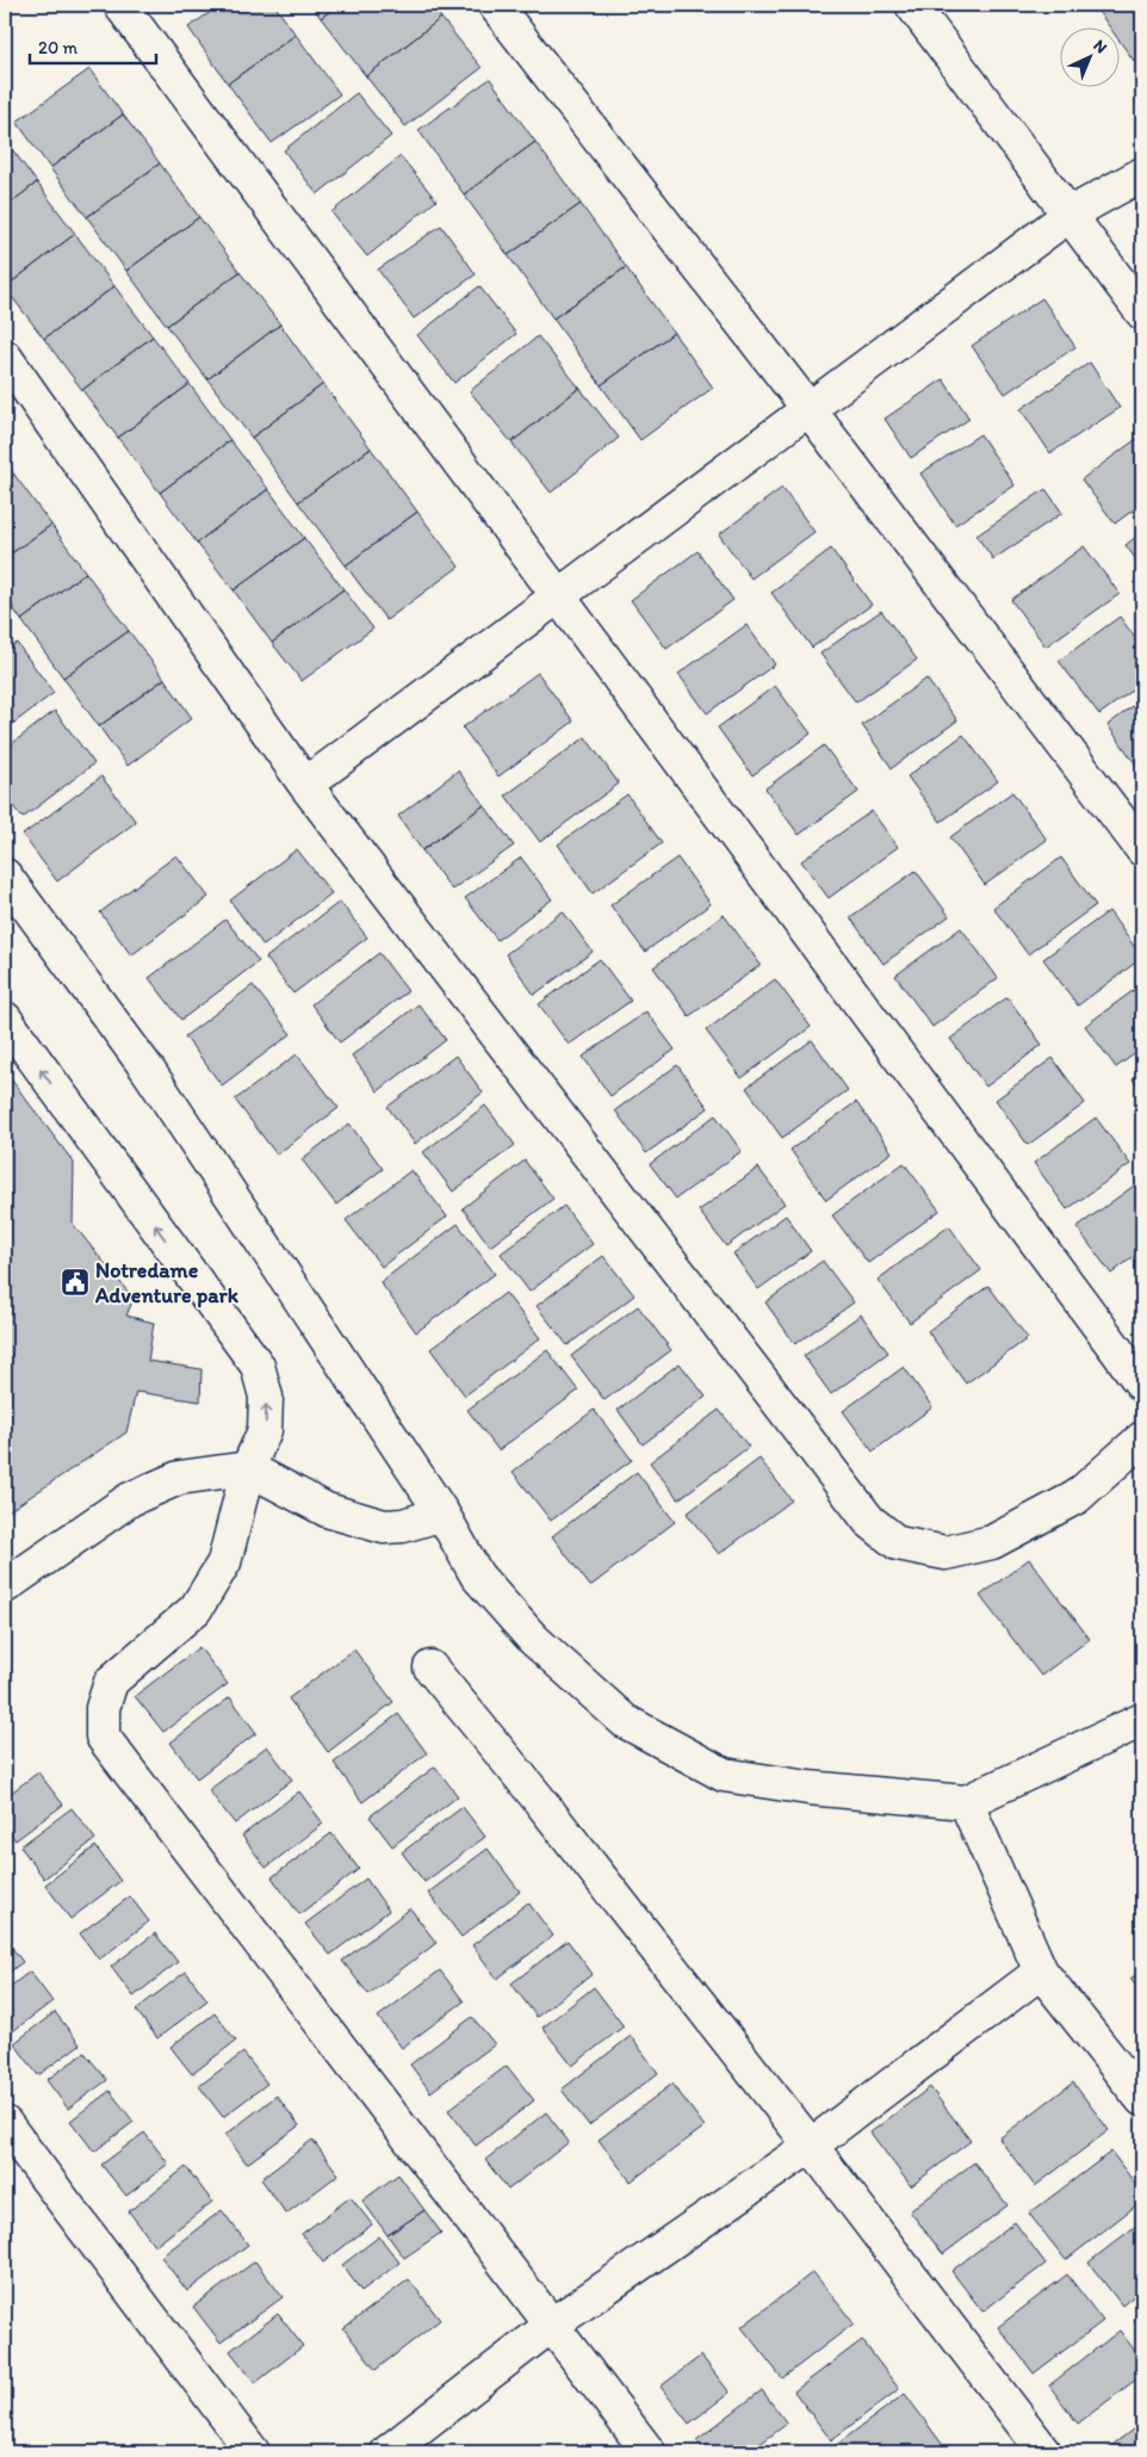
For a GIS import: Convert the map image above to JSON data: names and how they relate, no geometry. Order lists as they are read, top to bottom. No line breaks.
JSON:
{"places":{"public building":["Notredame Adventure park"]},"scale_bar":"20 m","north":"top right"}
